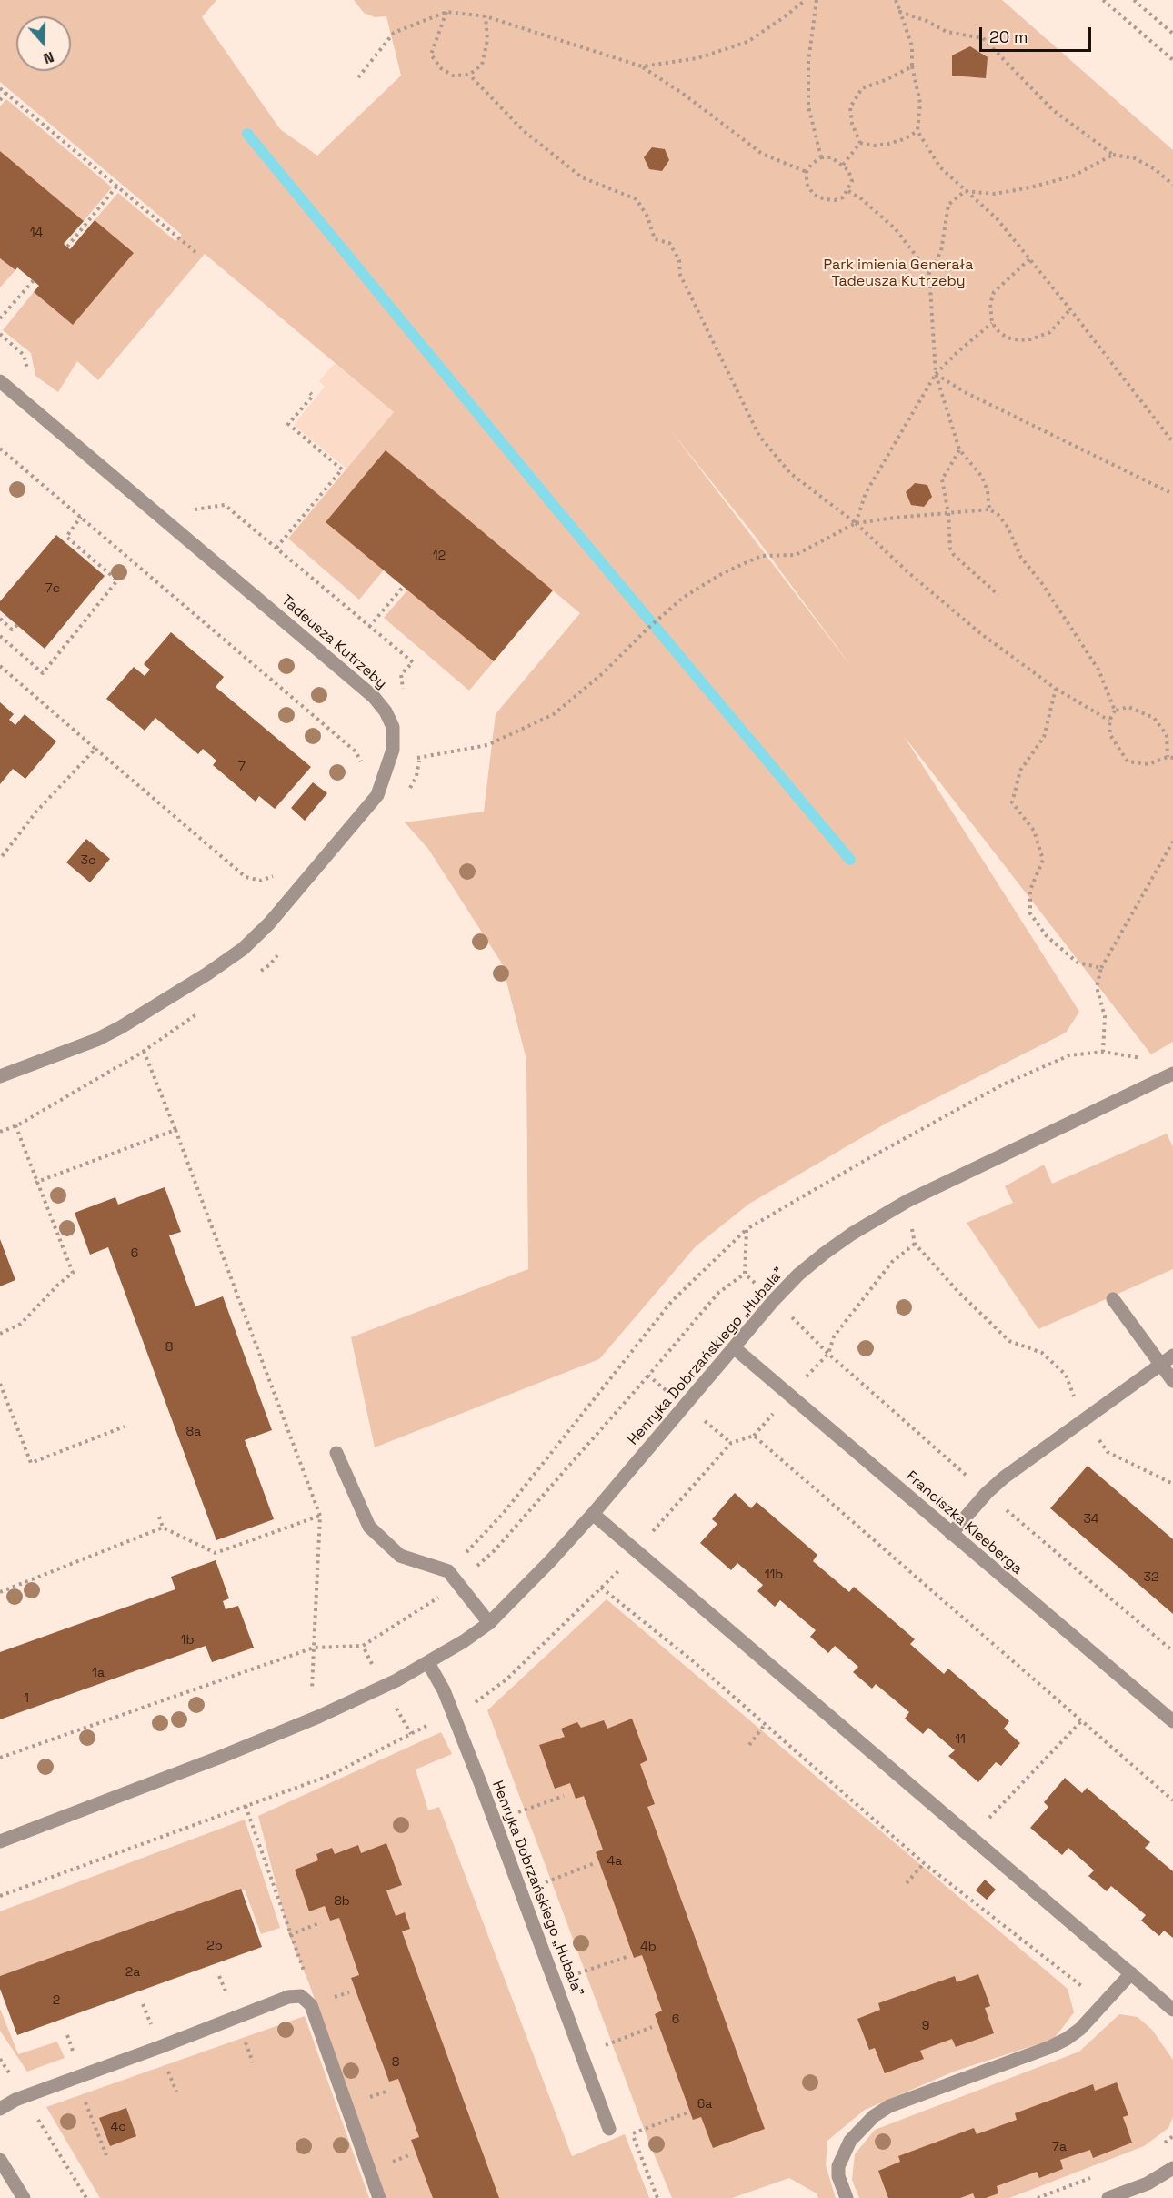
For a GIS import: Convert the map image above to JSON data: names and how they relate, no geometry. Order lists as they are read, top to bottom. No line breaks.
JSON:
{"streets":{"street":["Tadeusza Kutrzeby","Henryka Dobrzańskiego „Hubala”","Franciszka Kleeberga"]},"crossings":[["Henryka Dobrzańskiego „Hubala”","Franciszka Kleeberga"]],"parks":["Park imienia Generała Tadeusza Kutrzeby"],"house_numbers":["14","12","7c","7","3c","6","8","8a","34","11b","32","1b","1a","1","11","4a","8b","2b","4b","2a","2","6","9","8","6a","4c","7a"],"scale_bar":"20 m","north":"bottom"}
